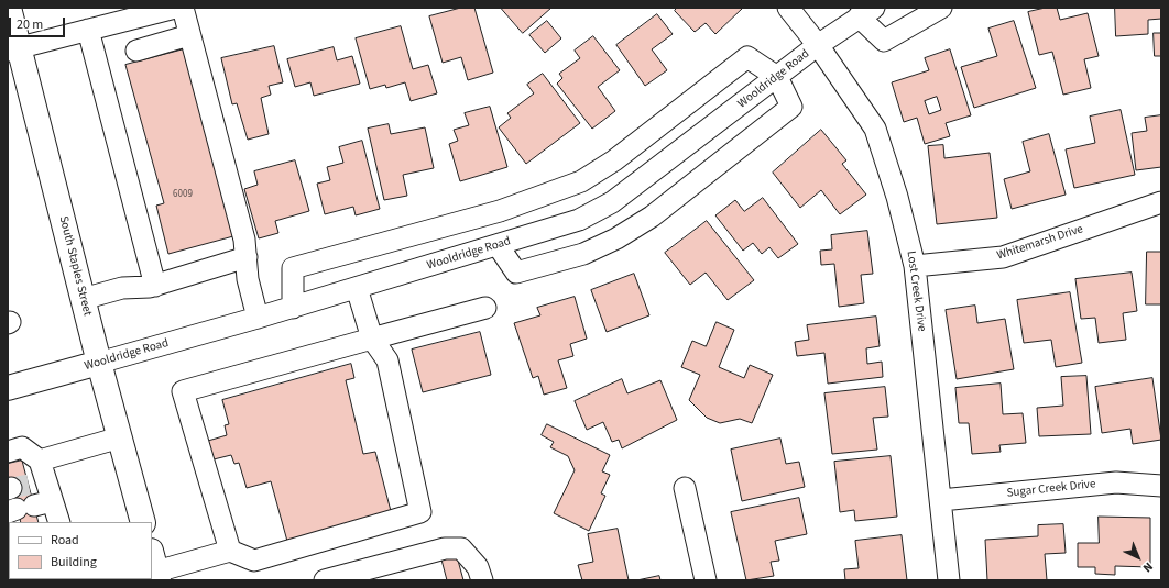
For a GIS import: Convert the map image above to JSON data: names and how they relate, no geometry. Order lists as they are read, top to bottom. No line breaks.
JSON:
{"streets":{"main road":["Wooldridge Road","South Staples Street"],"street":["Whitemarsh Drive","Lost Creek Drive","Sugar Creek Drive"]},"crossings":[["Wooldridge Road","South Staples Street"],["Wooldridge Road","Lost Creek Drive"],["Whitemarsh Drive","Lost Creek Drive"],["Lost Creek Drive","Sugar Creek Drive"]],"house_numbers":["6009"],"legend":["Road","Building"],"scale_bar":"20 m","north":"bottom right"}
